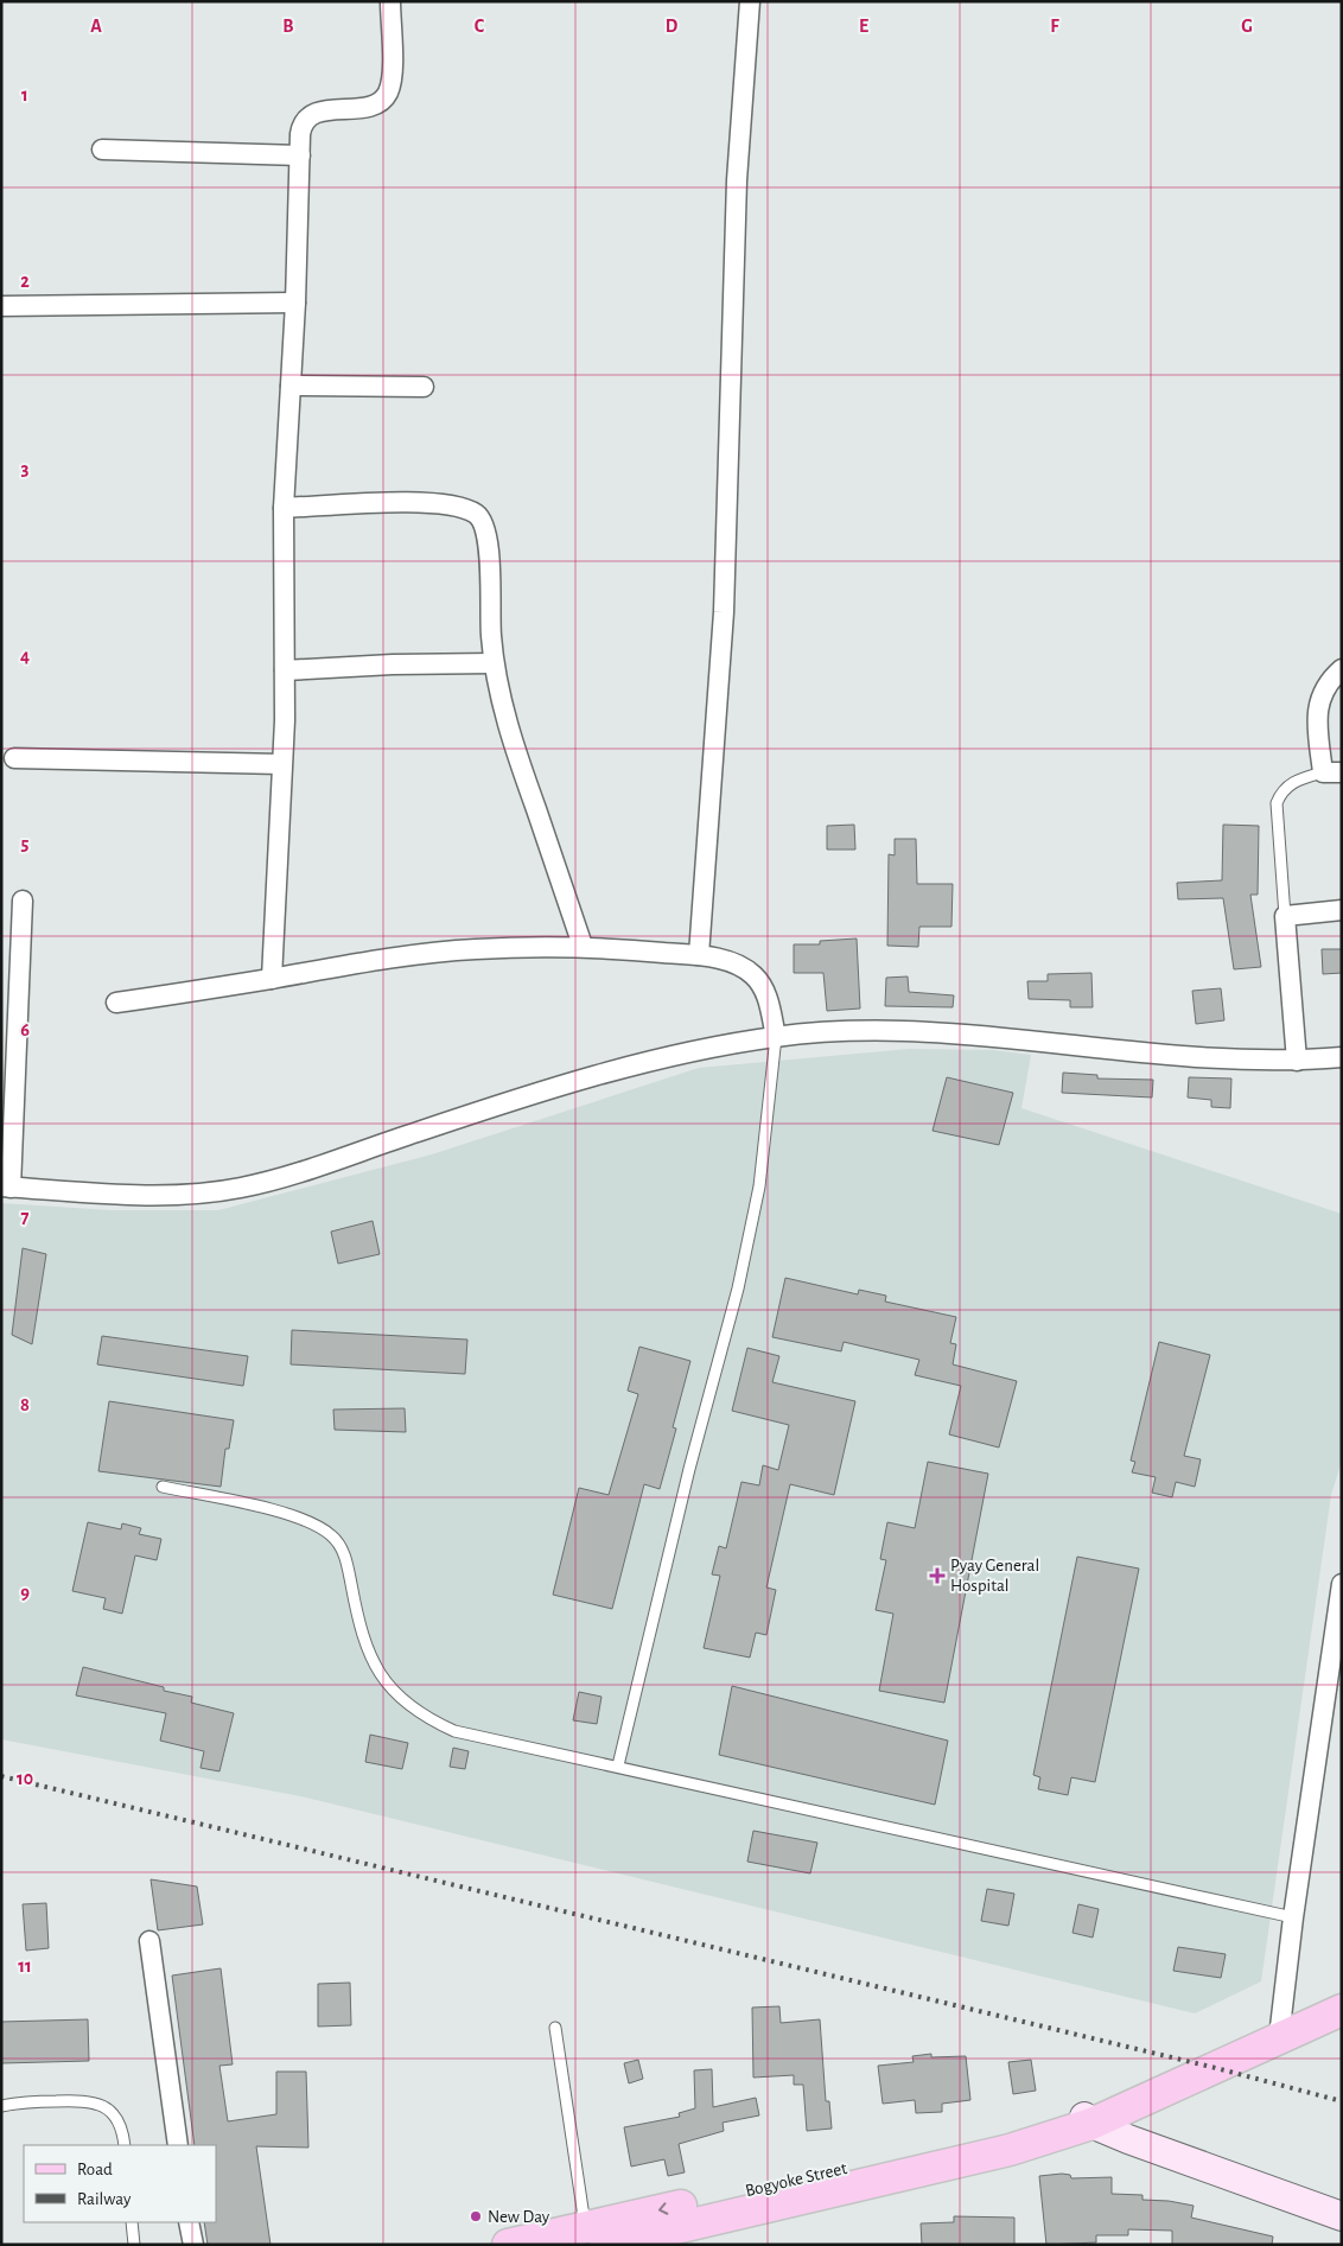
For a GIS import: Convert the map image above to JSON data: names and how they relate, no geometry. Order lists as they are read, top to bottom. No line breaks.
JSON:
{"streets":{"main road":["Bogyoke Street"]},"places":{"health":["Pyay General Hospital"],"other":["New Day"]},"legend":["Road","Railway"],"grid":{"columns":["A","B","C","D","E","F","G"],"rows":["1","2","3","4","5","6","7","8","9","10","11"]}}
